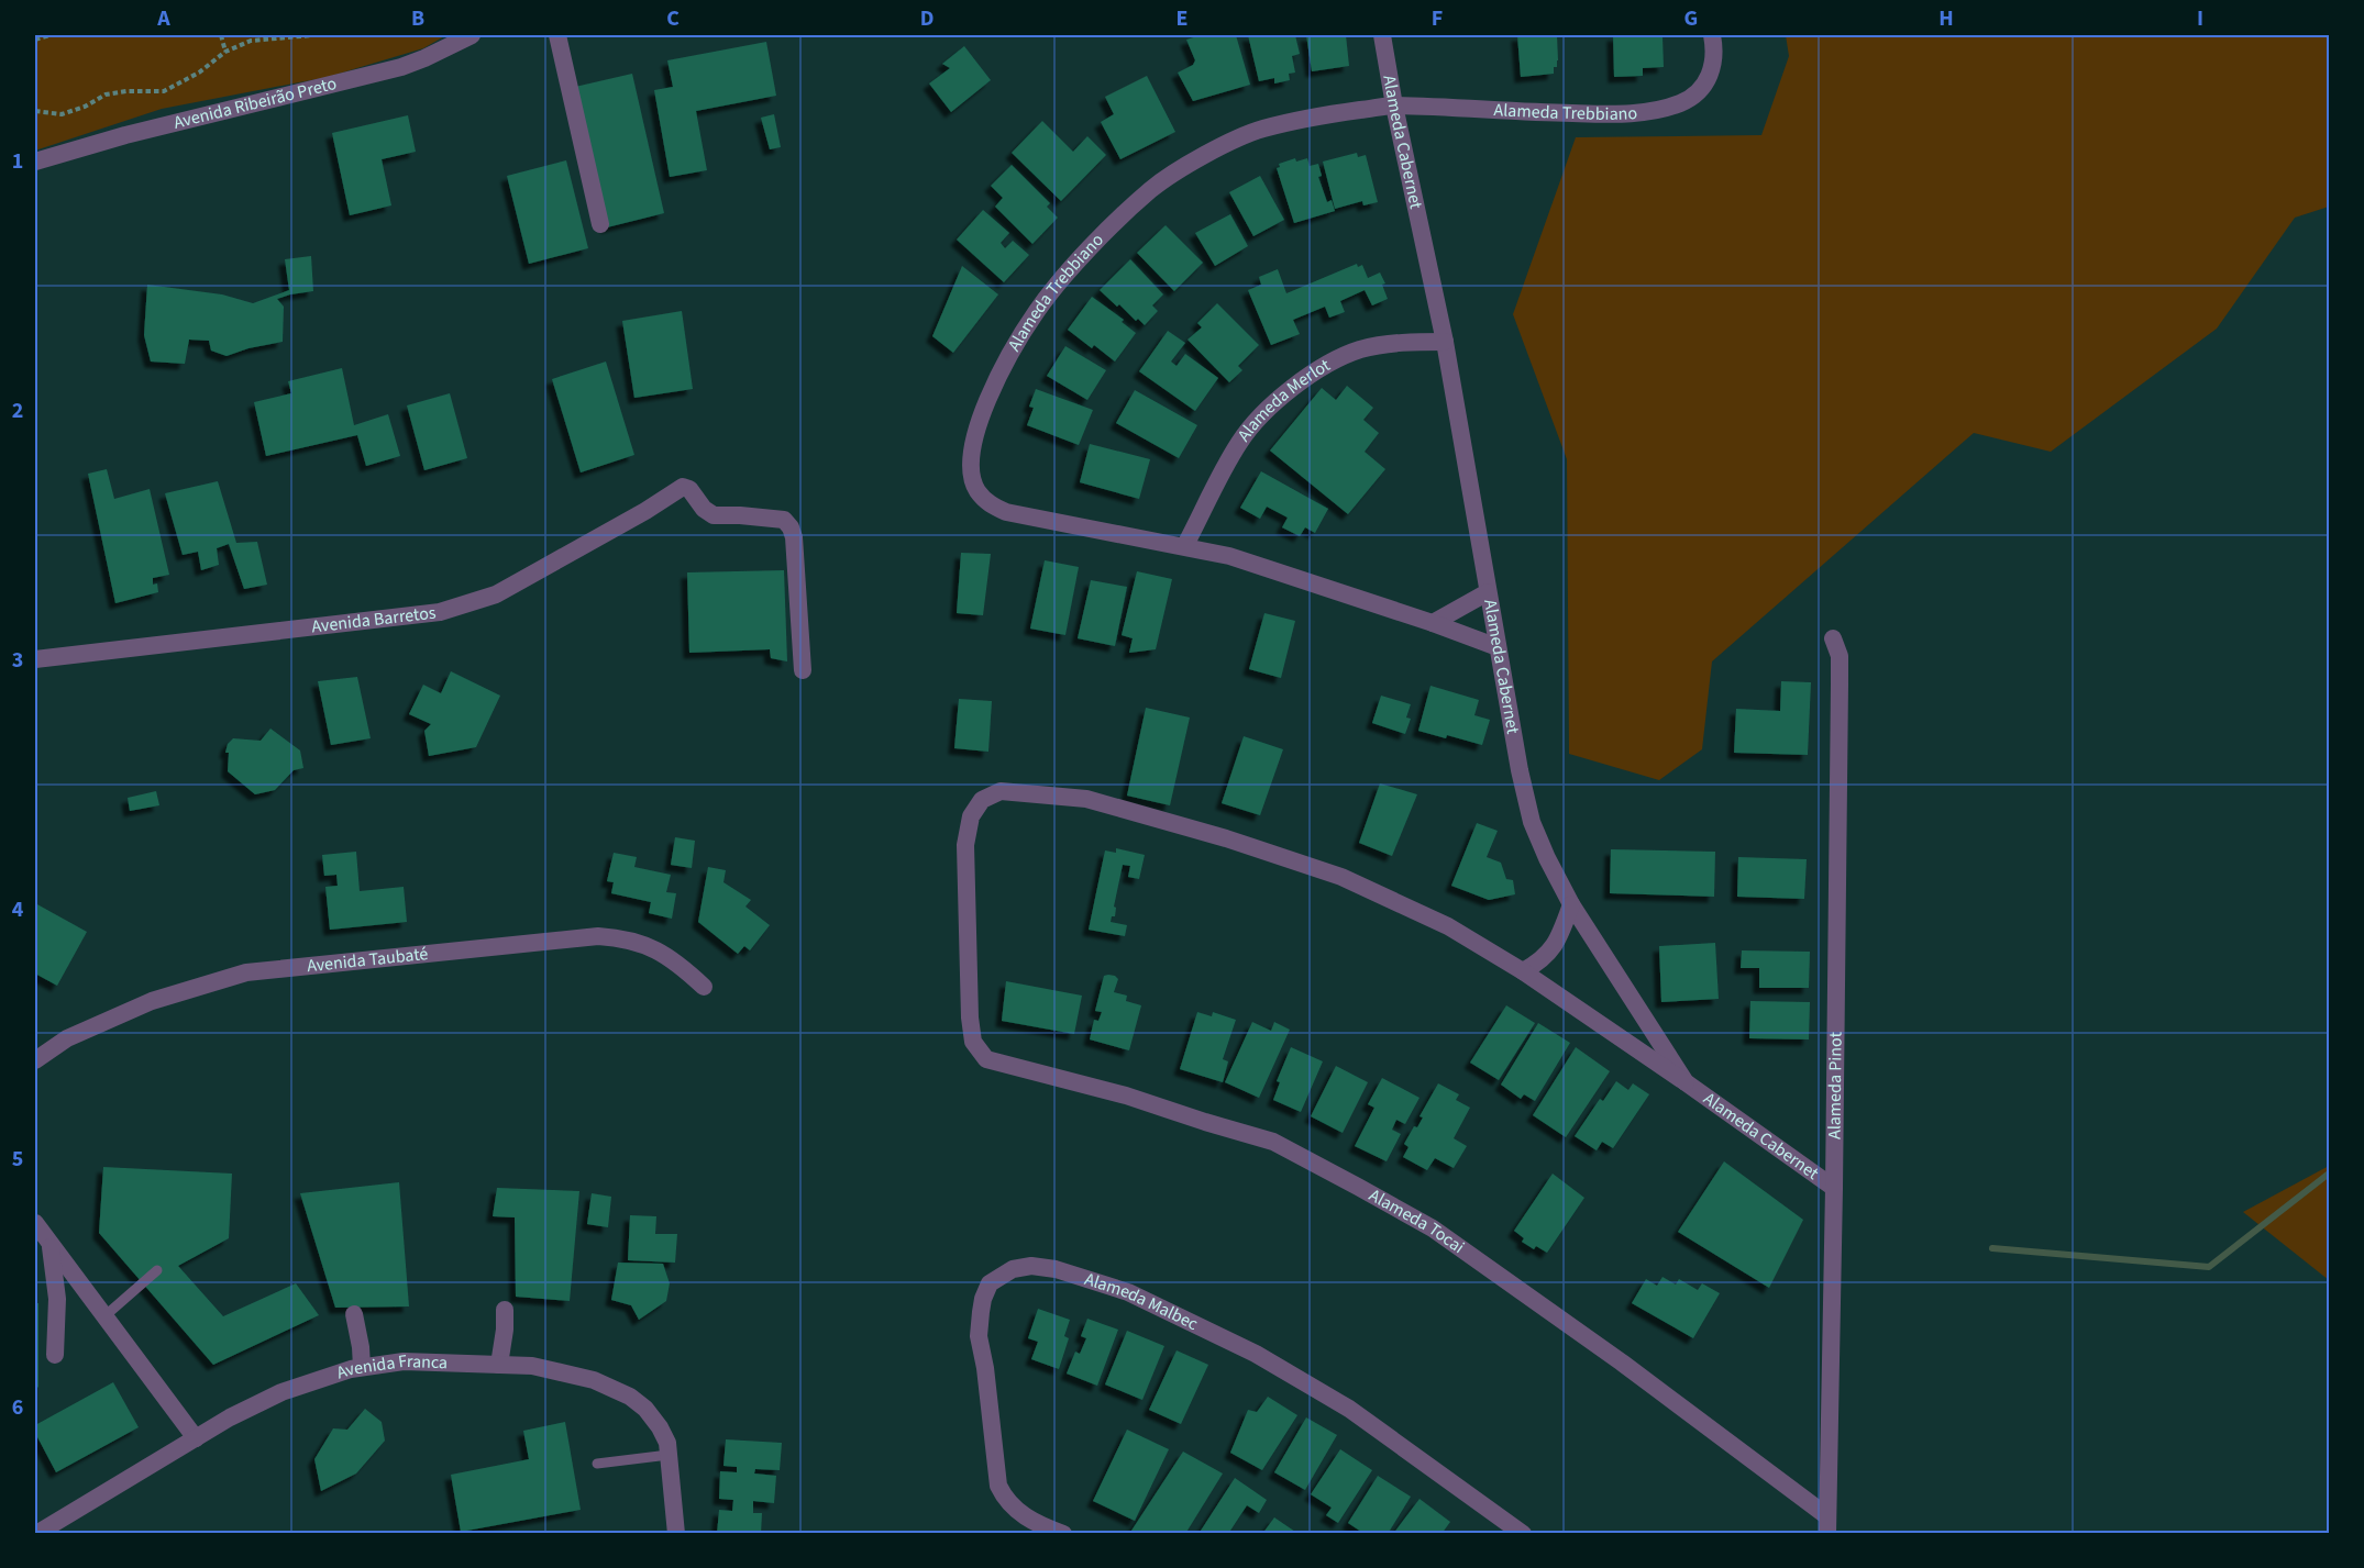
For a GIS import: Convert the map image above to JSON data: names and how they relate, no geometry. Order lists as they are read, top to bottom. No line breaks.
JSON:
{"streets":{"street":["Avenida Ribeirão Preto","Alameda Trebbiano","Alameda Cabernet","Alameda Merlot","Avenida Barretos","Avenida Taubaté","Alameda Pinot","Alameda Tocai","Alameda Malbec","Avenida Franca"]},"crossings":[["Alameda Trebbiano","Alameda Cabernet"],["Alameda Trebbiano","Alameda Merlot"],["Alameda Cabernet","Alameda Merlot"],["Alameda Cabernet","Alameda Pinot"],["Alameda Cabernet","Alameda Tocai"],["Alameda Pinot","Alameda Tocai"]],"grid":{"columns":["A","B","C","D","E","F","G","H","I"],"rows":["1","2","3","4","5","6"]}}
